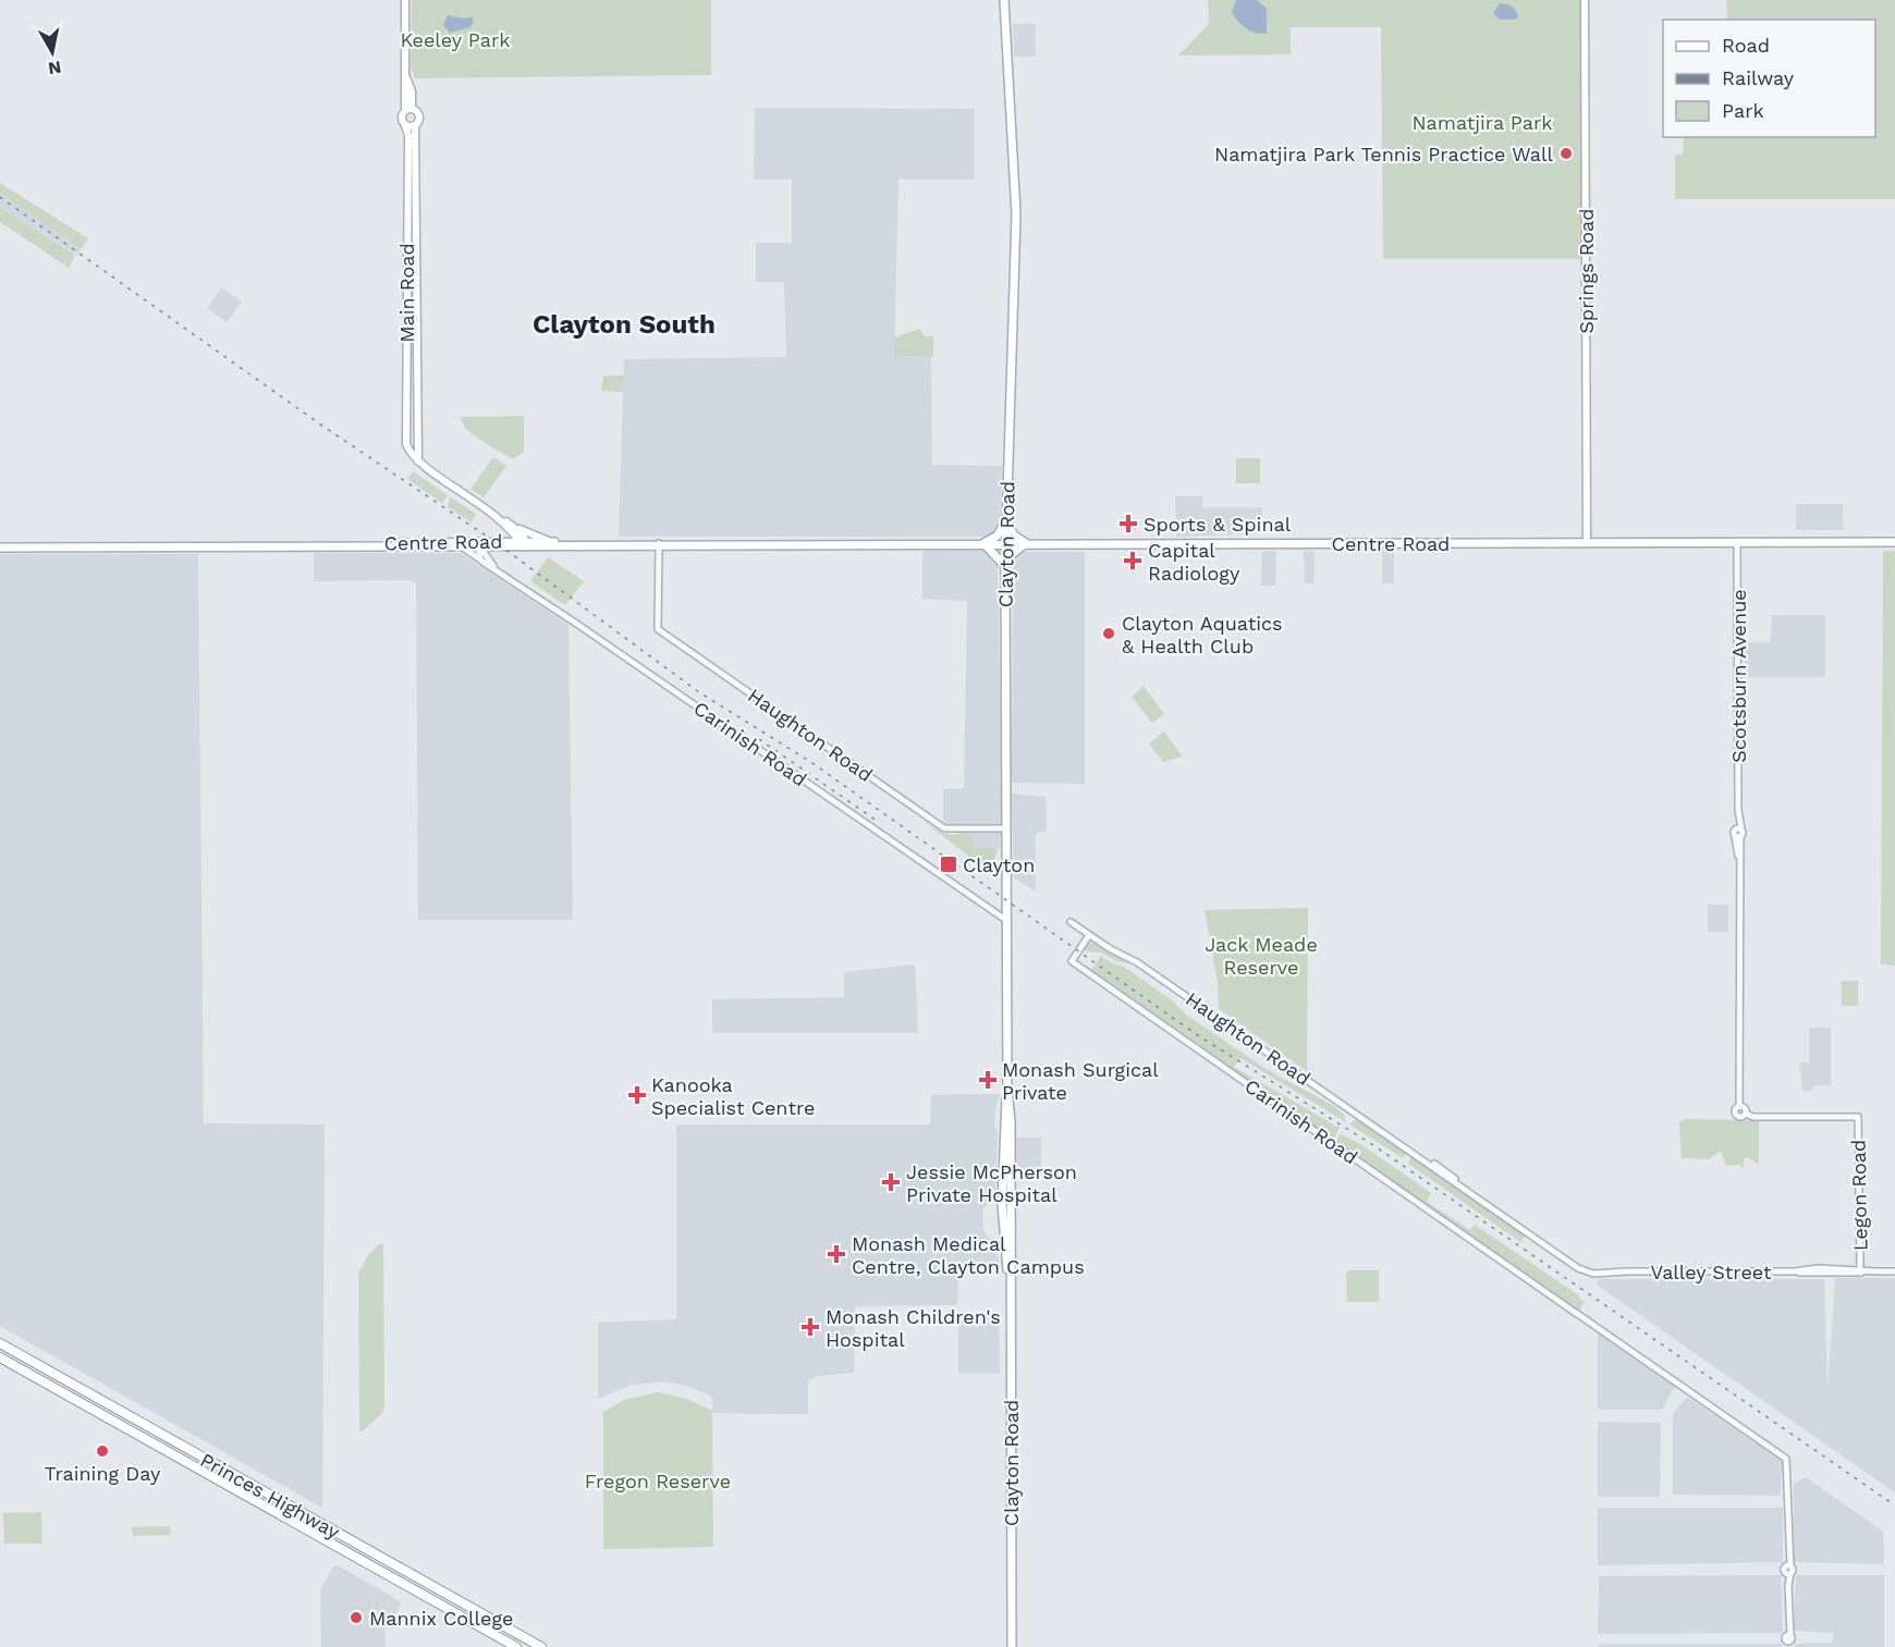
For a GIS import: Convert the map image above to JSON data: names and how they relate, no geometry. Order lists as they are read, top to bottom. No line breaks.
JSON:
{"streets":{"highway":["Princes Highway"],"main road":["Springs Road","Main Road","Centre Road","Clayton Road"],"street":["Scotsburn Avenue","Haughton Road","Carinish Road","Legon Road","Valley Street"]},"crossings":[["Springs Road","Centre Road"],["Centre Road","Clayton Road"],["Centre Road","Scotsburn Avenue"],["Centre Road","Haughton Road"],["Centre Road","Carinish Road"],["Clayton Road","Haughton Road"],["Clayton Road","Carinish Road"],["Scotsburn Avenue","Legon Road"],["Haughton Road","Carinish Road"],["Haughton Road","Valley Street"],["Legon Road","Valley Street"]],"districts":["Clayton South"],"parks":["Keeley Park","Namatjira Park","Jack Meade Reserve","Fregon Reserve"],"places":{"other":["Namatjira Park Tennis Practice Wall","Clayton Aquatics & Health Club","Training Day","Mannix College"],"health":["Sports & Spinal","Capital Radiology","Monash Surgical Private","Kanooka Specialist Centre","Jessie McPherson Private Hospital","Monash Medical Centre, Clayton Campus","Monash Children's Hospital"],"transit":["Clayton"]},"legend":["Road","Railway","Park"],"north":"bottom"}
